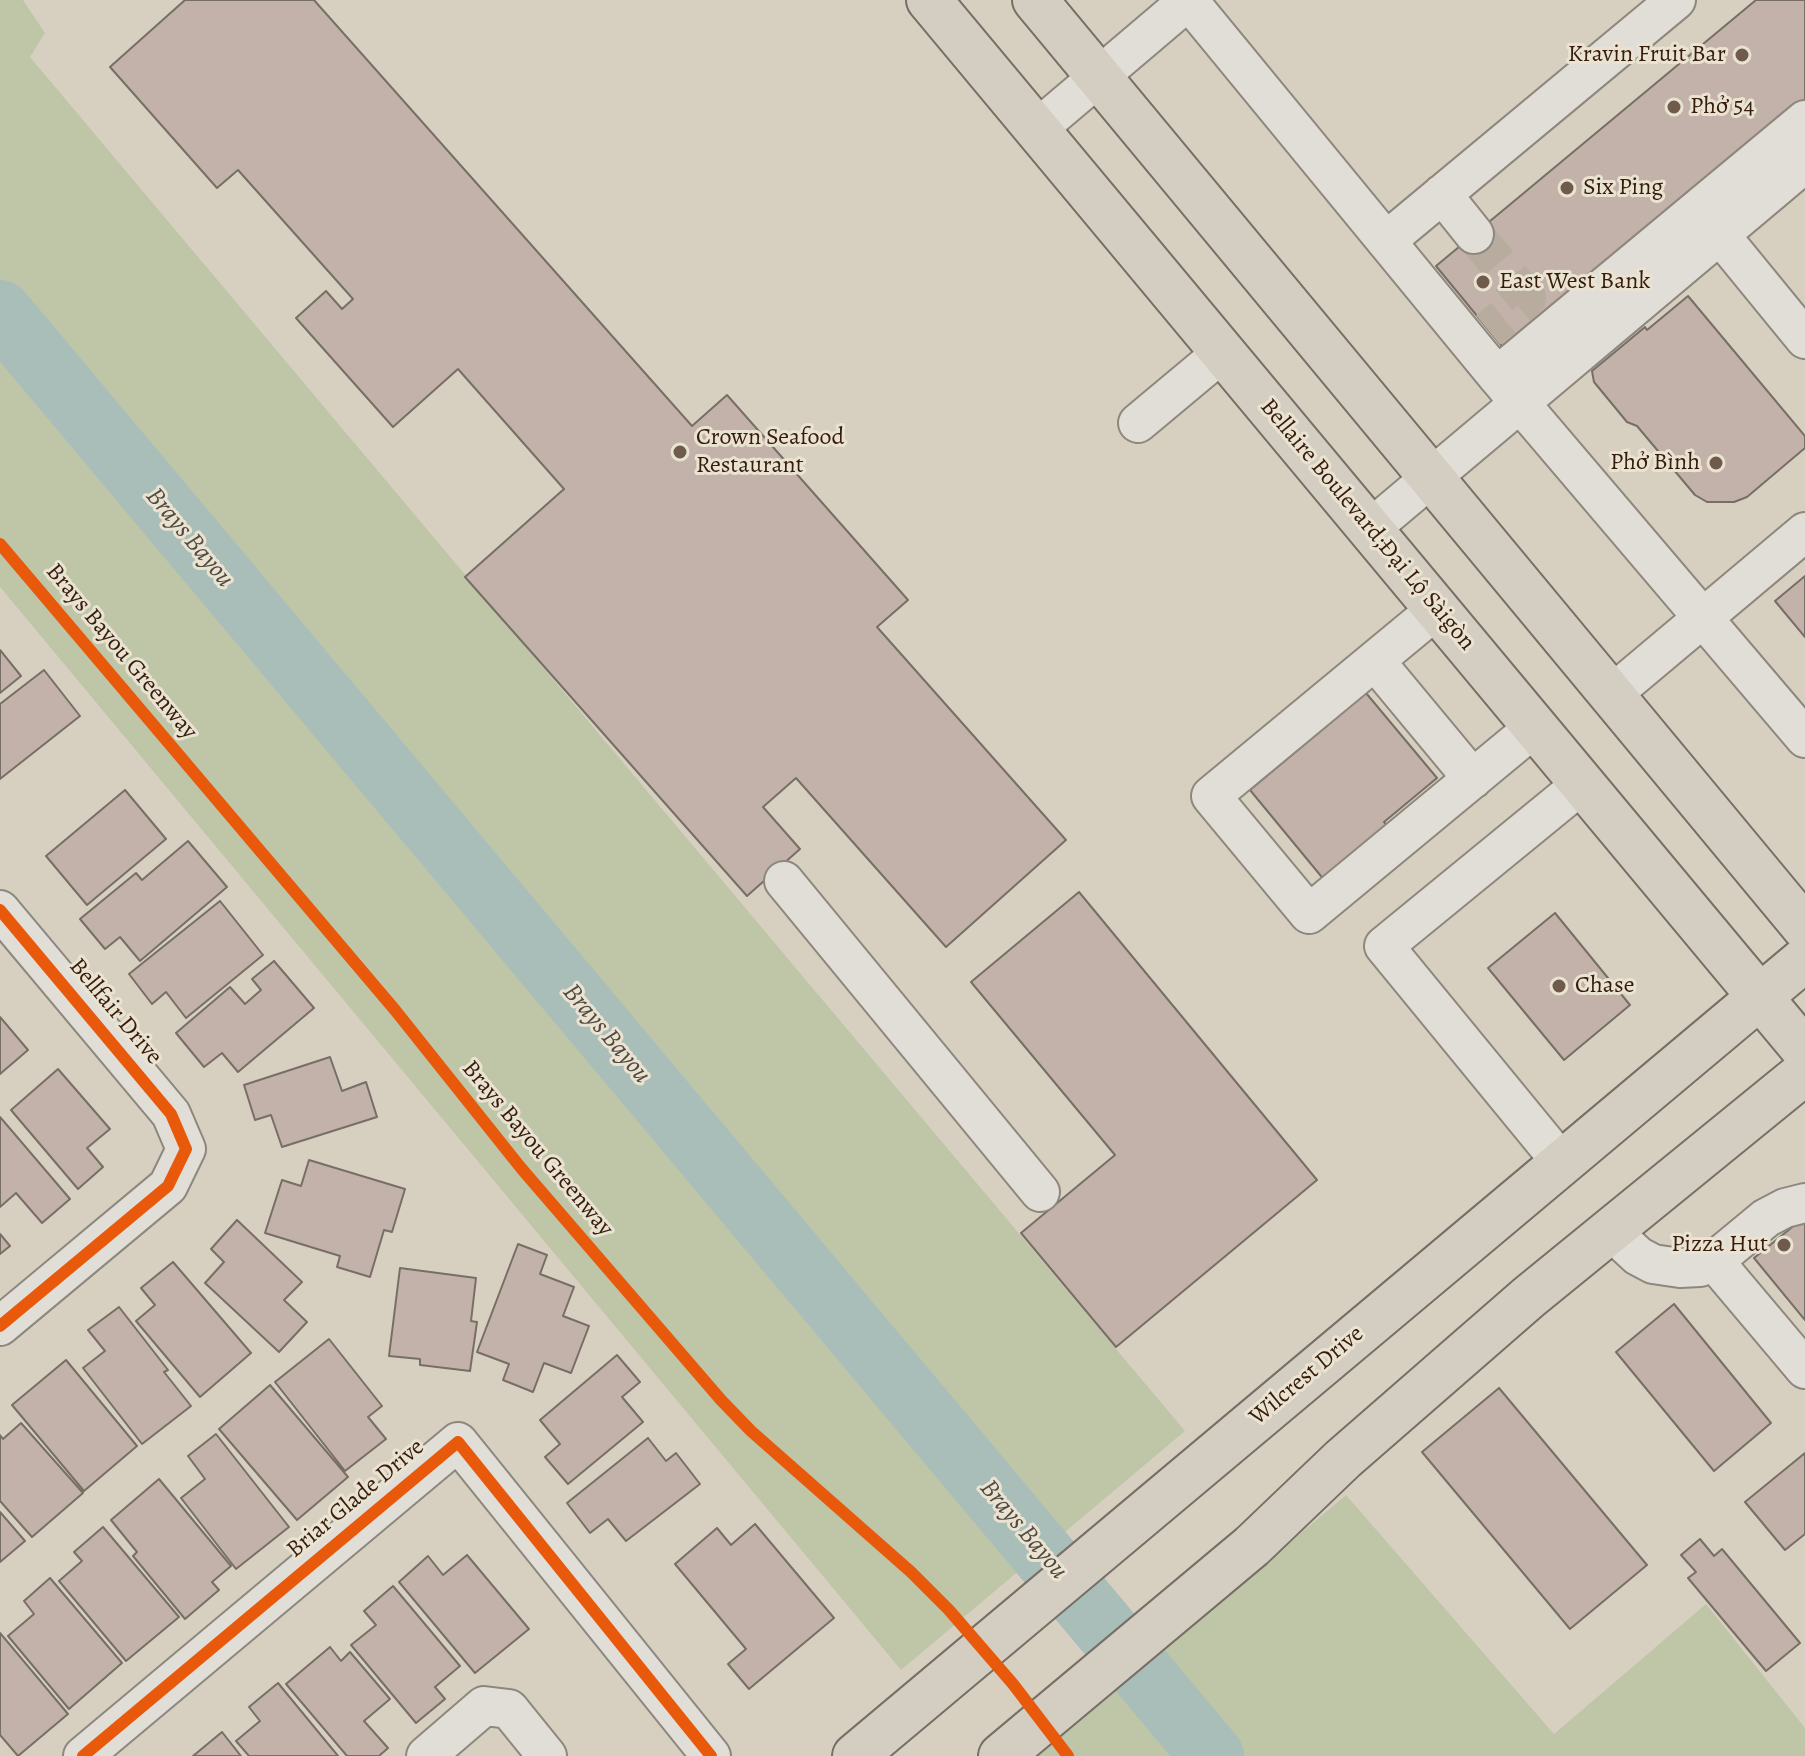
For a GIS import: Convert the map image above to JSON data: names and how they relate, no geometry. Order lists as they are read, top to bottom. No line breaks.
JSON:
{"streets":{"main road":["Bellaire Boulevard;Đại Lộ Sàigòn","Wilcrest Drive"],"street":["Bellfair Drive","Briar Glade Drive"],"cycle path":["Brays Bayou Greenway"]},"crossings":[["Bellaire Boulevard;Đại Lộ Sàigòn","Wilcrest Drive"]],"water":["Brays Bayou"],"places":["Kravin Fruit Bar","Phở 54","Six Ping","East West Bank","Crown Seafood Restaurant","Phở Bình","Chase","Pizza Hut"]}
